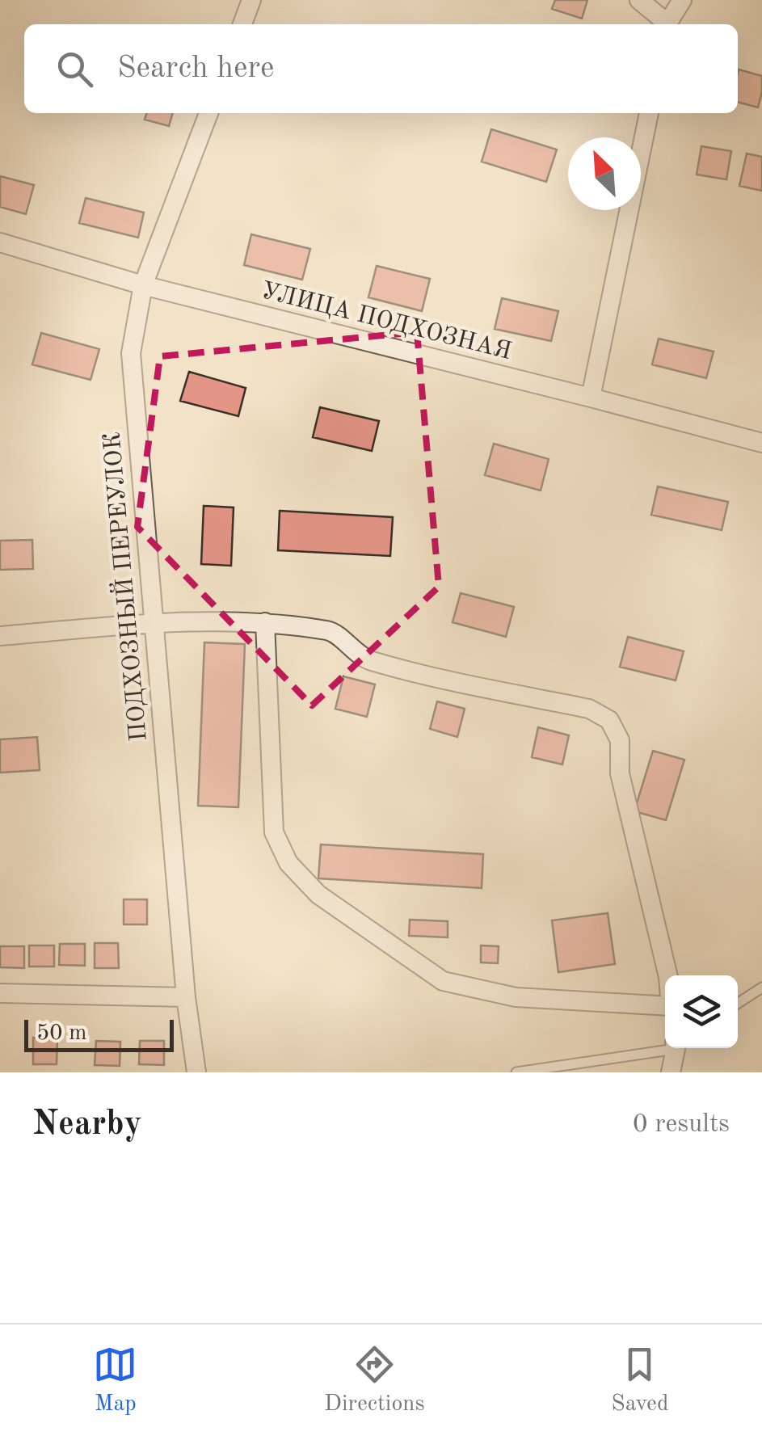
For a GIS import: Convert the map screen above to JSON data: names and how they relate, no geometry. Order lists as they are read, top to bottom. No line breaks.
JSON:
{"streets":{"street":["УЛИЦА ПОДХОЗНАЯ","ПОДХОЗНЫЙ ПЕРЕУЛОК"]},"crossings":[["УЛИЦА ПОДХОЗНАЯ","ПОДХОЗНЫЙ ПЕРЕУЛОК"]],"scale_bar":"50 m","north":"top left","page":{"search":"Search here","scale":"50 m","heading":["Nearby","0 results"],"nav":["Map","Directions","Saved"]}}
